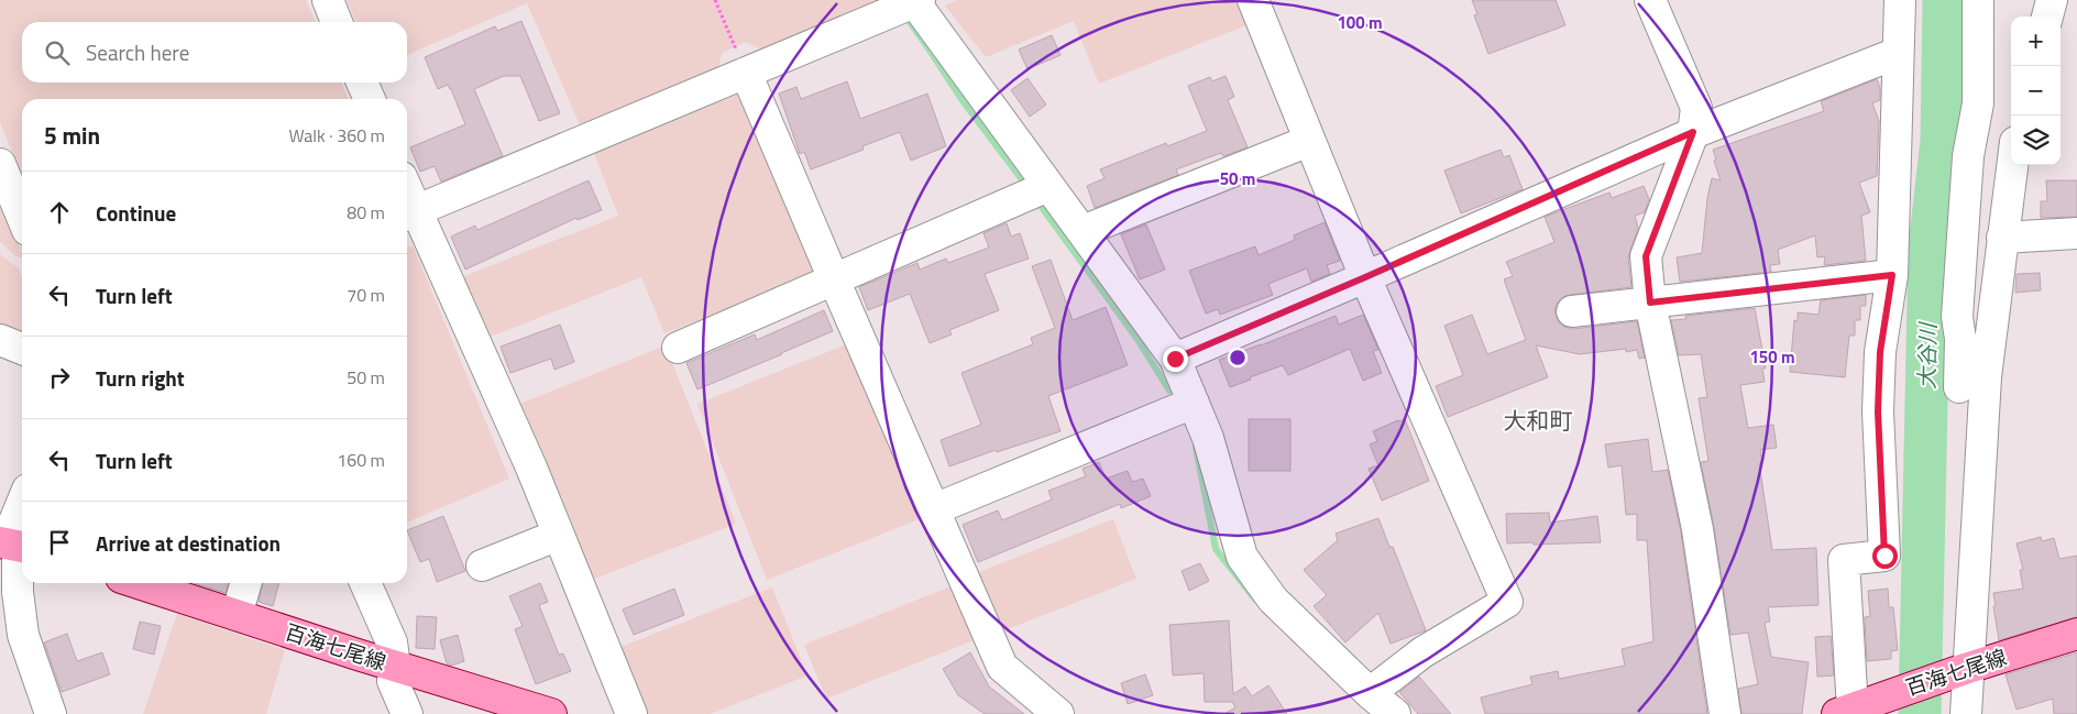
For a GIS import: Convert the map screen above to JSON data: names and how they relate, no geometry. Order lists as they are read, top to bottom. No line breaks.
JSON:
{"streets":{"main road":["百海七尾線"]},"districts":["大和町"],"water":["大谷川"],"page":{"map_buttons":["+","−"],"search":"Search here","heading":["5 min","Walk · 360 m"],"list":[["Continue","80 m"],["Turn left","70 m"],["Turn right","50 m"],["Turn left","160 m"],"Arrive at destination"]},"rings":["100 m","50 m","150 m"]}
